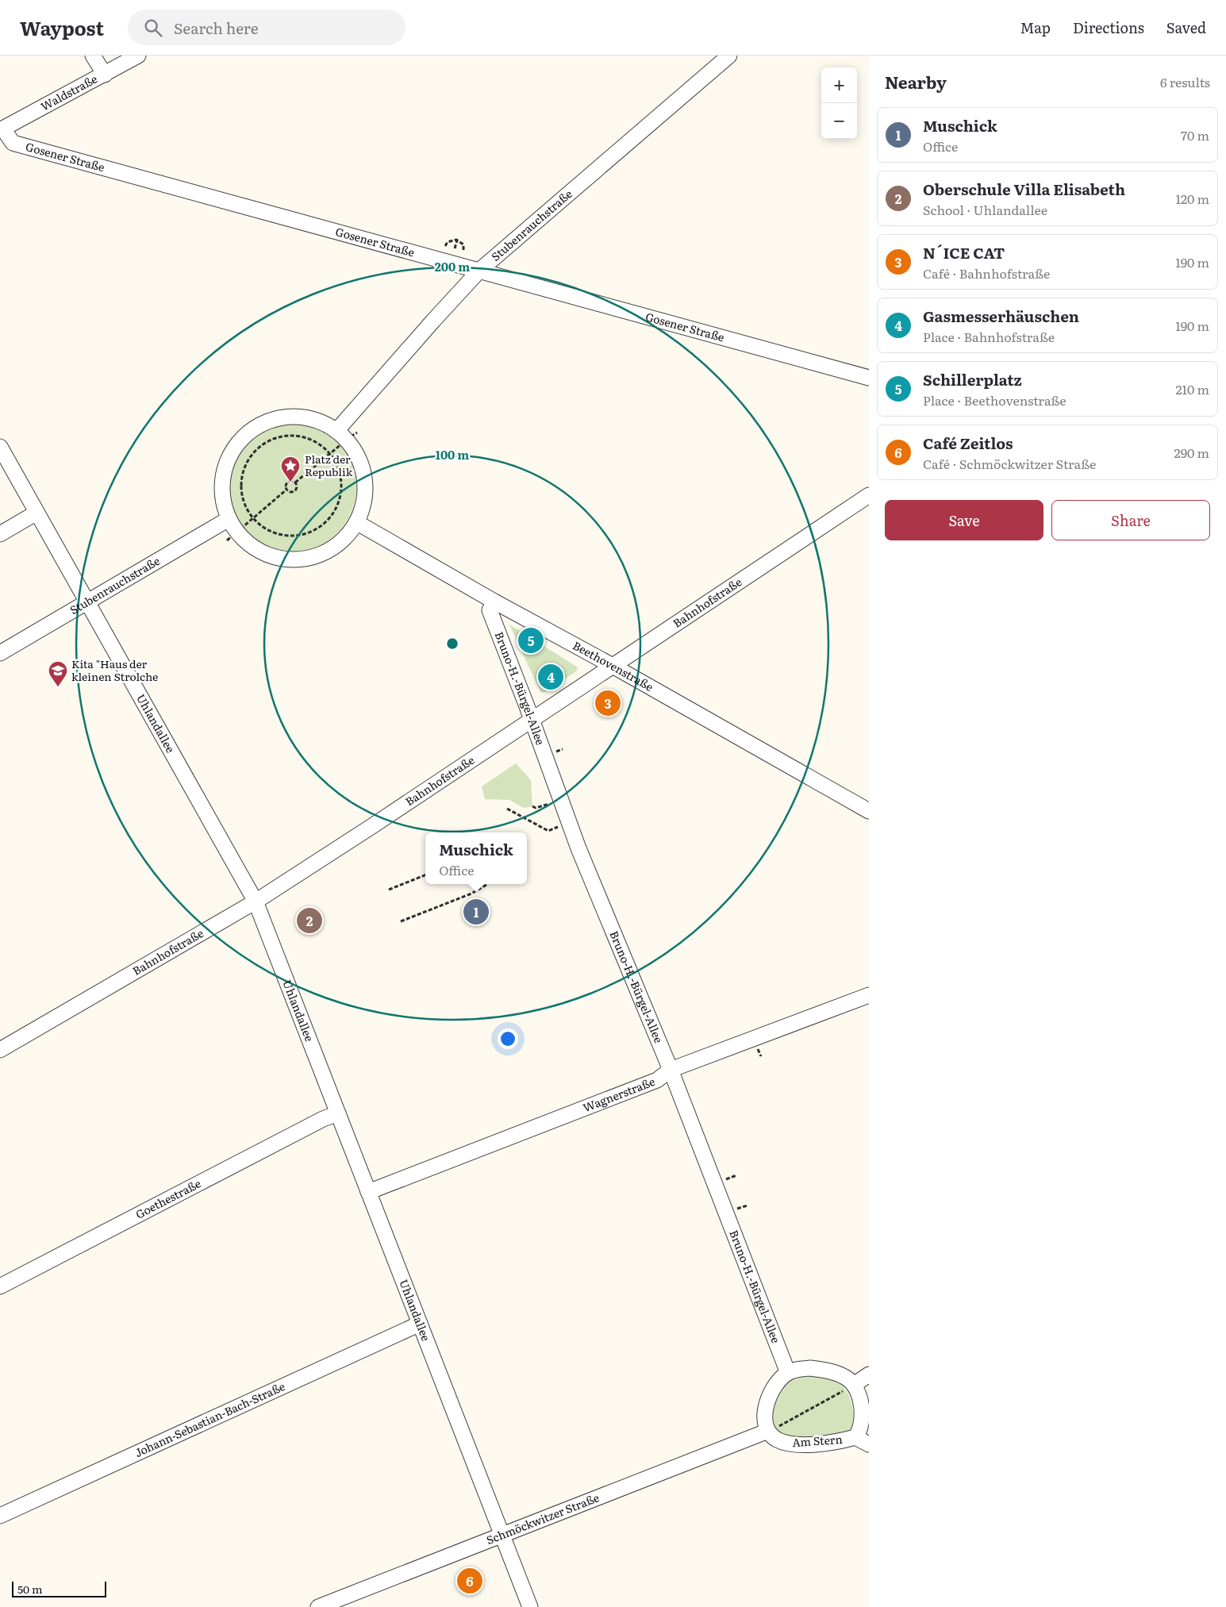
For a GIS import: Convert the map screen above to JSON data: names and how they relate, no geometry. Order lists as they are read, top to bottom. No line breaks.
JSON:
{"streets":{"street":["Waldstraße","Gosener Straße","Stubenrauchstraße","Bahnhofstraße","Beethovenstraße","Bruno-H.-Bürgel-Allee","Uhlandallee","Wagnerstraße","Goethestraße","Johann-Sebastian-Bach-Straße","Am Stern","Schmöckwitzer Straße"]},"crossings":[["Waldstraße","Gosener Straße"],["Gosener Straße","Stubenrauchstraße"],["Stubenrauchstraße","Uhlandallee"],["Bahnhofstraße","Beethovenstraße"],["Bahnhofstraße","Bruno-H.-Bürgel-Allee"],["Bahnhofstraße","Uhlandallee"],["Beethovenstraße","Bruno-H.-Bürgel-Allee"],["Bruno-H.-Bürgel-Allee","Wagnerstraße"],["Uhlandallee","Wagnerstraße"],["Uhlandallee","Goethestraße"],["Uhlandallee","Johann-Sebastian-Bach-Straße"],["Uhlandallee","Schmöckwitzer Straße"],["Am Stern","Schmöckwitzer Straße"]],"places":{"place":["Platz der Republik"],"school or university":["Kita \"Haus der kleinen Strolche"]},"scale_bar":"50 m","page":{"header":"Waypost","search":"Search here","nav":["Map","Directions","Saved"],"heading":["Nearby","6 results"],"map_buttons":["+","−"],"list":[{"mark":"1","name":"Muschick","note":"Office","value":"70 m"},{"mark":"2","name":"Oberschule Villa Elisabeth","note":"School · Uhlandallee","value":"120 m"},{"mark":"3","name":"N´ICE CAT","note":"Café · Bahnhofstraße","value":"190 m"},{"mark":"4","name":"Gasmesserhäuschen","note":"Place · Bahnhofstraße","value":"190 m"},{"mark":"5","name":"Schillerplatz","note":"Place · Beethovenstraße","value":"210 m"},{"mark":"6","name":"Café Zeitlos","note":"Café · Schmöckwitzer Straße","value":"290 m"}],"buttons":["Save","Share"],"pins":["5","4","3","1","2","6"],"popup":["Muschick","Office"],"scale":"50 m"},"rings":["200 m","100 m"]}
